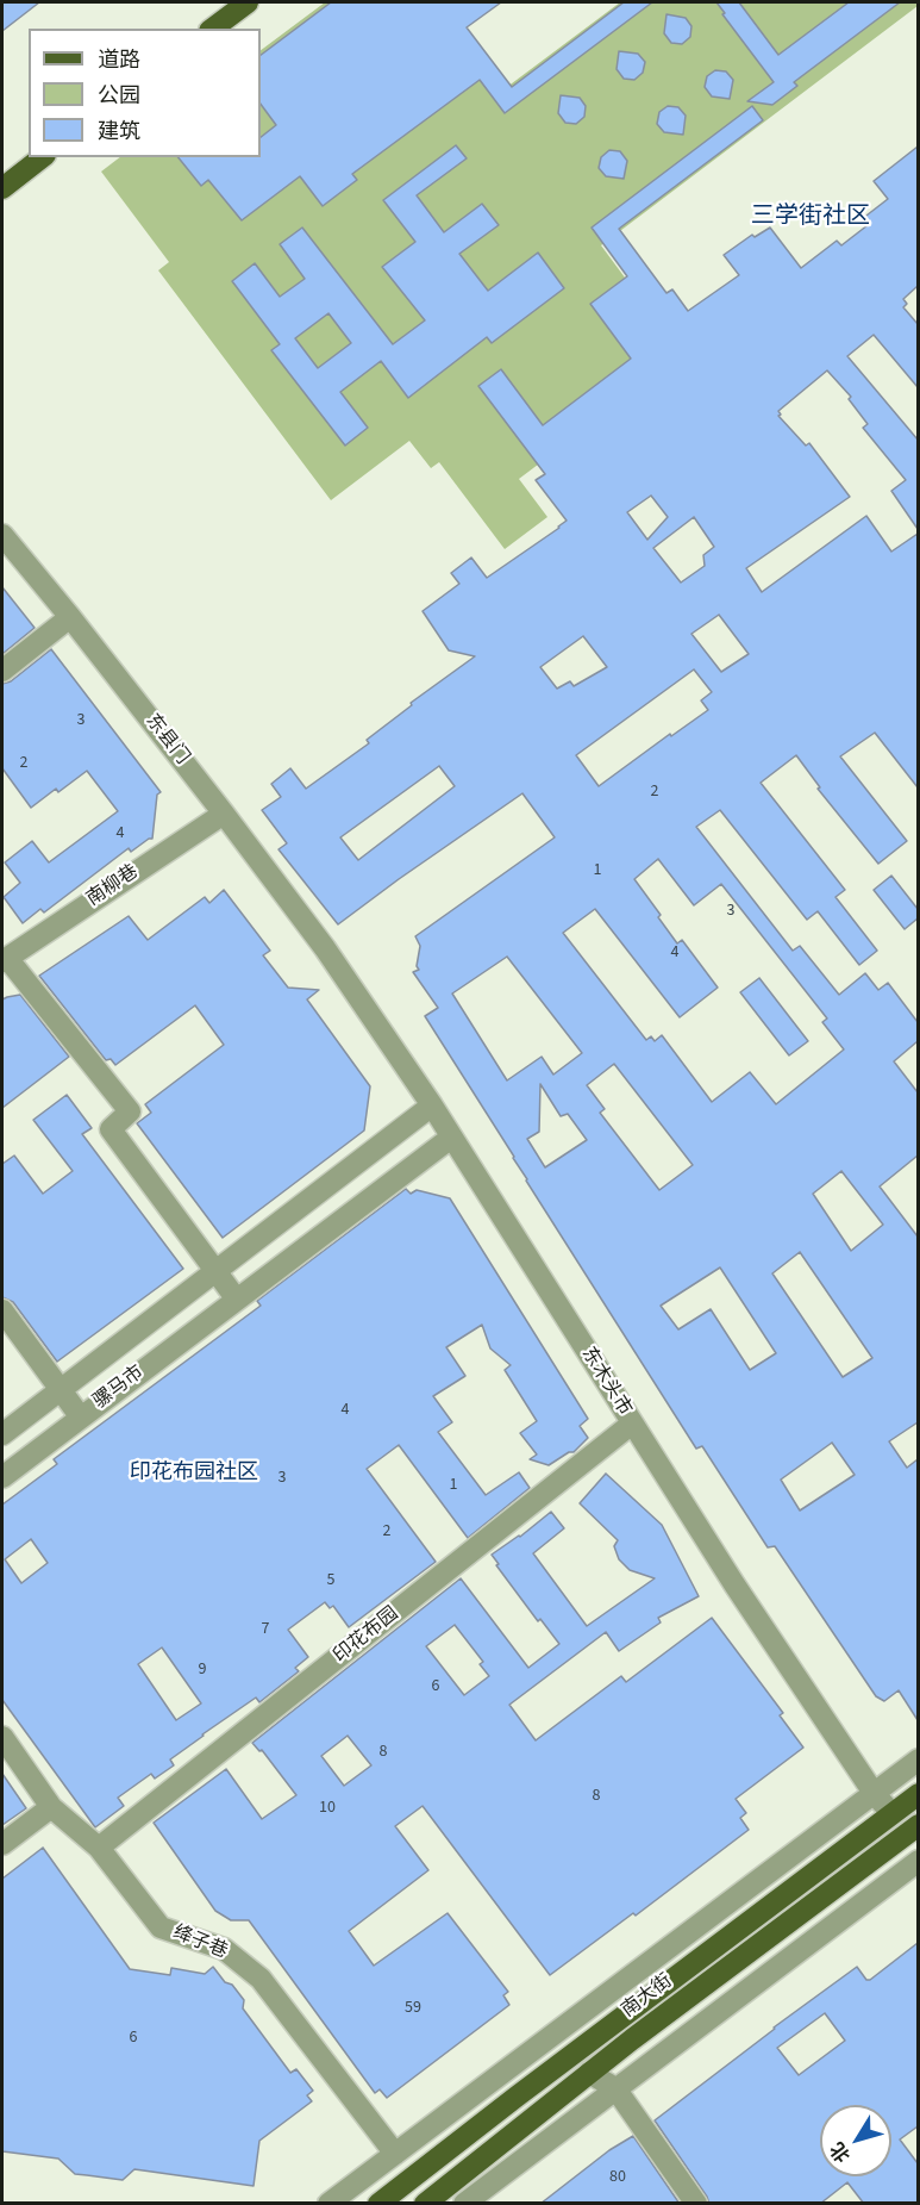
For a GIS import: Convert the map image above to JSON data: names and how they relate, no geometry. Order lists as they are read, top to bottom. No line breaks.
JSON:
{"streets":{"main road":["南大街"],"street":["东县门","南柳巷","东木头市","骡马市","印花布园","绛子巷"]},"crossings":[["东县门","南柳巷"],["东县门","东木头市"],["东木头市","骡马市"],["东木头市","印花布园"],["东木头市","南大街"],["印花布园","绛子巷"]],"districts":["三学街社区","印花布园社区"],"house_numbers":["3","2","2","4","1","3","4","4","3","1","2","5","7","9","6","8","8","10","59","6","80"],"legend":["道路","公园","建筑"],"north":"bottom left"}
